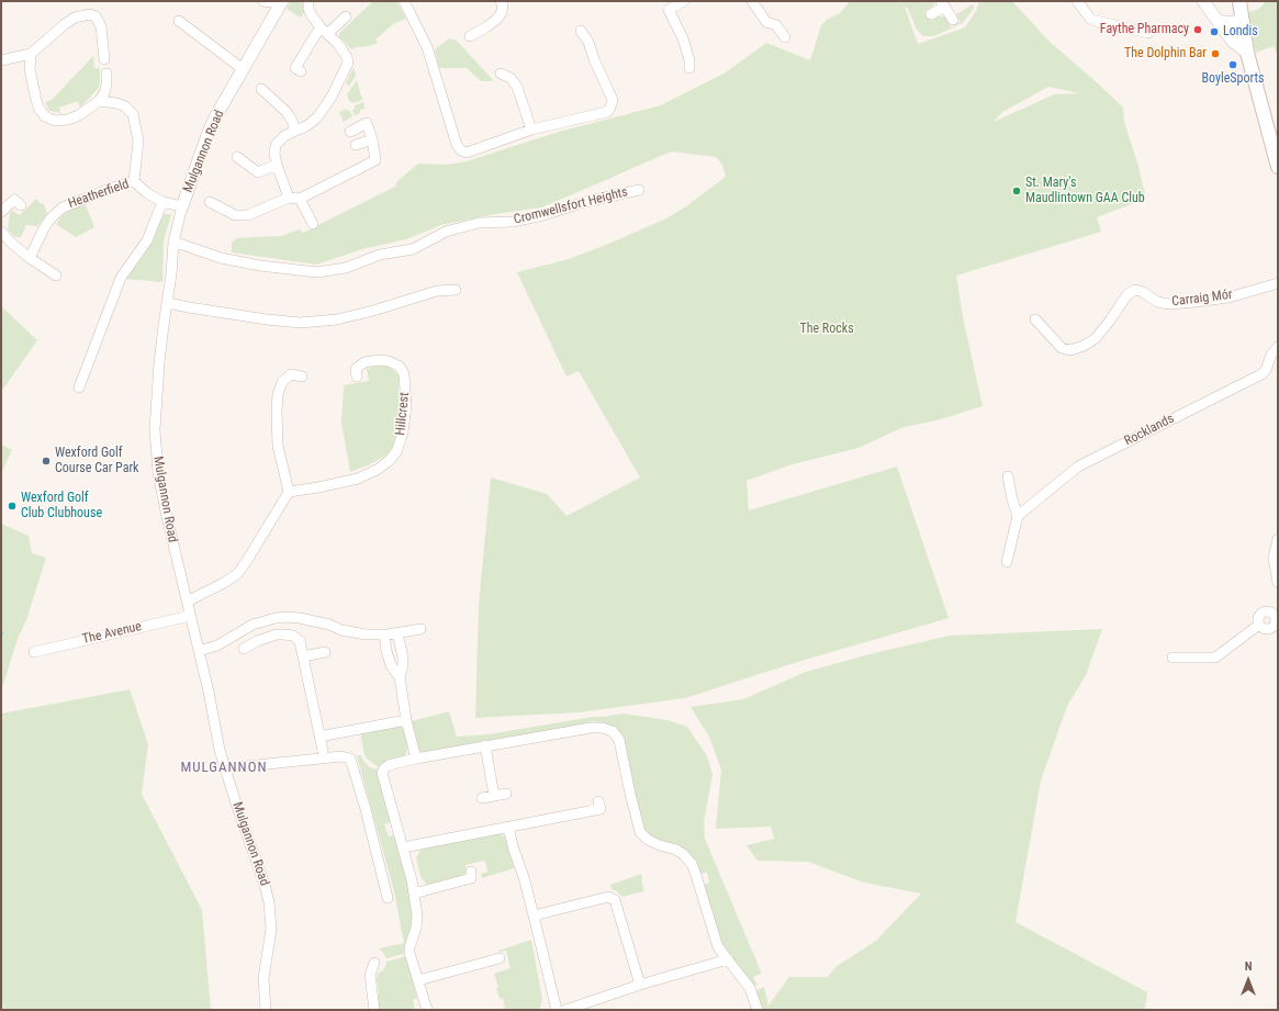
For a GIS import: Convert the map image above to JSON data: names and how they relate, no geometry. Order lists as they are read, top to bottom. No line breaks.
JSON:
{"streets":{"street":["Mulgannon Road","Heatherfield","Cromwellsfort Heights","Carraig Mór","Hillcrest","Rocklands","The Avenue"]},"crossings":[["Mulgannon Road","Heatherfield"],["Mulgannon Road","Cromwellsfort Heights"],["Mulgannon Road","The Avenue"]],"districts":["MULGANNON"],"parks":["The Rocks"],"places":["Faythe Pharmacy","Londis","The Dolphin Bar","BoyleSports","St. Mary's Maudlintown GAA Club","Wexford Golf Course Car Park","Wexford Golf Club Clubhouse"],"north":"top"}
